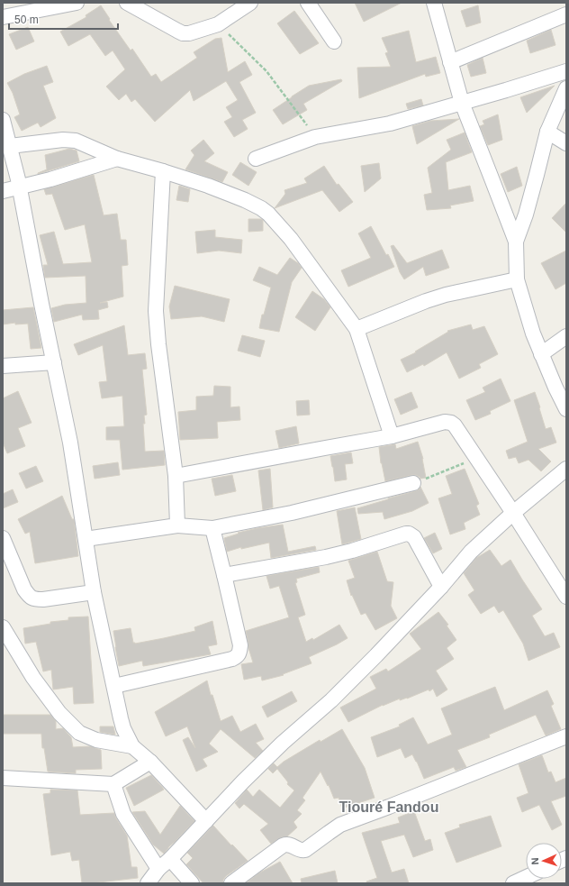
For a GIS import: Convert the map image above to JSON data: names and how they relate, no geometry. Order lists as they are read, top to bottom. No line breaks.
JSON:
{"districts":["Tiouré Fandou"],"scale_bar":"50 m","north":"left"}
